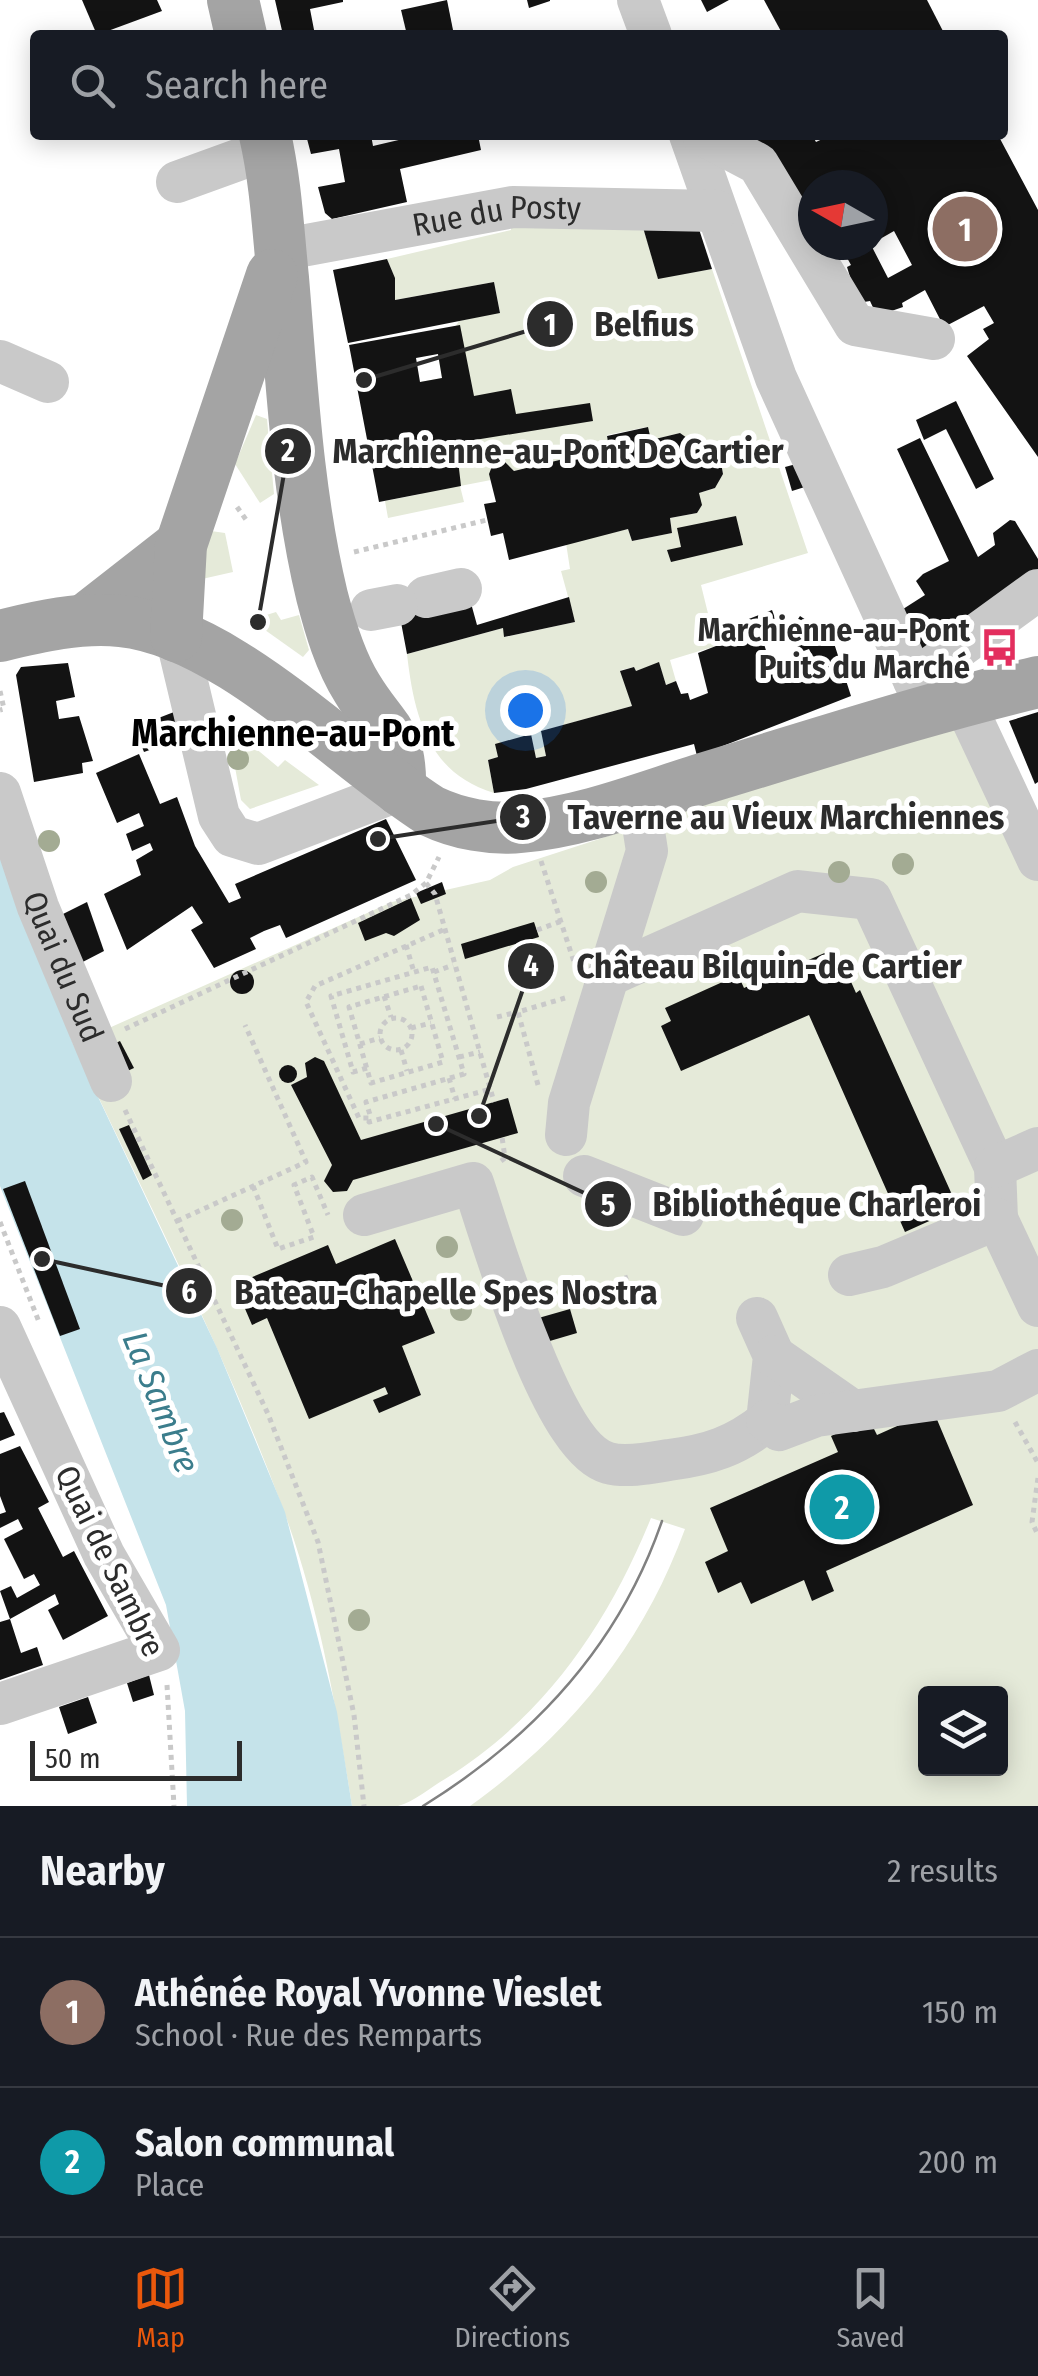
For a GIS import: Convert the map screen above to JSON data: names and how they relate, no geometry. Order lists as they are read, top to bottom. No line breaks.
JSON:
{"streets":{"street":["Rue du Posty","Quai du Sud","Quai de Sambre"]},"districts":["Marchienne-au-Pont"],"water":["La Sambre"],"places":{"other":["Belfius","Marchienne-au-Pont De Cartier","Taverne au Vieux Marchiennes","Château Bilquin-de Cartier","Bibliothéque Charleroi","Bateau-Chapelle Spes Nostra"],"bus stop":["Marchienne-au-Pont Puits du Marché"]},"scale_bar":"50 m","north":"left","page":{"search":"Search here","pins":["1","2"],"scale":"50 m","heading":["Nearby","2 results"],"list":[{"mark":"1","name":"Athénée Royal Yvonne Vieslet","note":"School · Rue des Remparts","value":"150 m"},{"mark":"2","name":"Salon communal","note":"Place","value":"200 m"}],"nav":["Map","Directions","Saved"]}}
